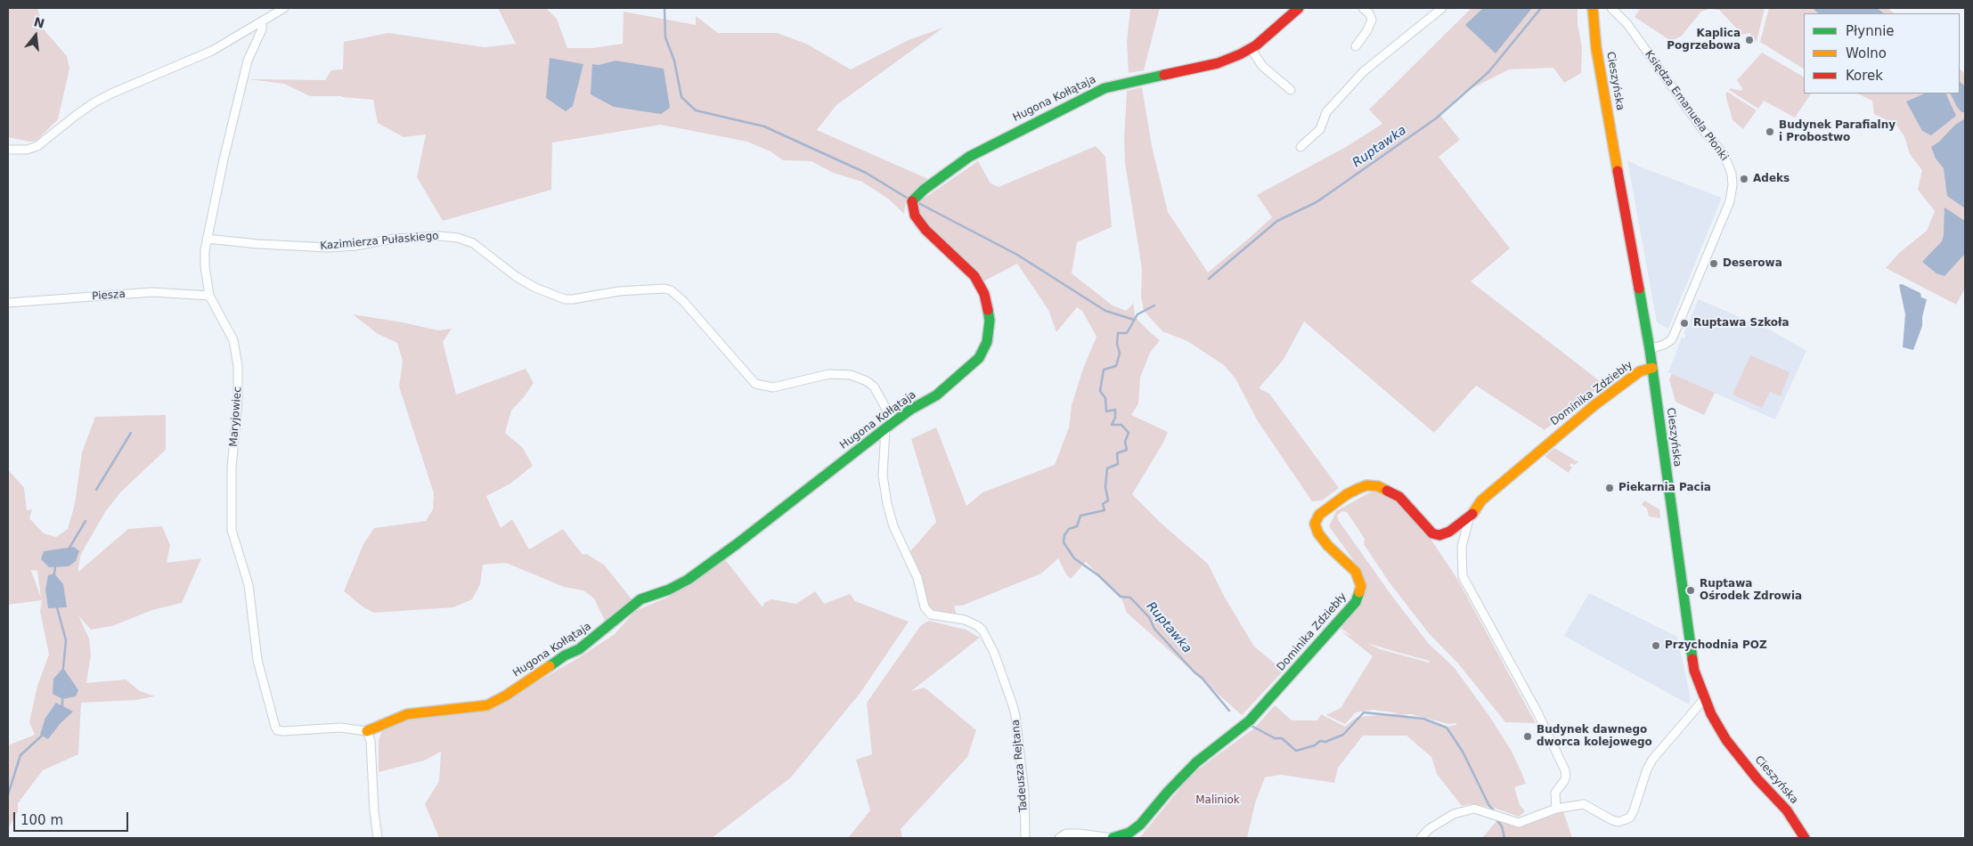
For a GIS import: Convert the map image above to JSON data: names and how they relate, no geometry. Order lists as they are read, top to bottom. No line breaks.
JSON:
{"streets":{"street":["Cieszyńska","Hugona Kołłątaja","Księdza Emanuela Płonki","Kazimierza Pułaskiego","Piesza","Dominika Zdziebły","Maryjowiec","Tadeusza Rejtana"]},"crossings":[["Cieszyńska","Księdza Emanuela Płonki"],["Cieszyńska","Dominika Zdziebły"],["Hugona Kołłątaja","Kazimierza Pułaskiego"],["Hugona Kołłątaja","Maryjowiec"],["Hugona Kołłątaja","Tadeusza Rejtana"],["Kazimierza Pułaskiego","Maryjowiec"],["Kazimierza Pułaskiego","Tadeusza Rejtana"],["Piesza","Maryjowiec"]],"water":["Ruptawka"],"parks":["Maliniok"],"places":["Kaplica Pogrzebowa","Budynek Parafialny i Probostwo","Adeks","Deserowa","Ruptawa Szkoła","Piekarnia Pacia","Ruptawa Ośrodek Zdrowia","Przychodnia POZ","Budynek dawnego dworca kolejowego"],"legend":["Płynnie","Wolno","Korek"],"scale_bar":"100 m","north":"top"}
